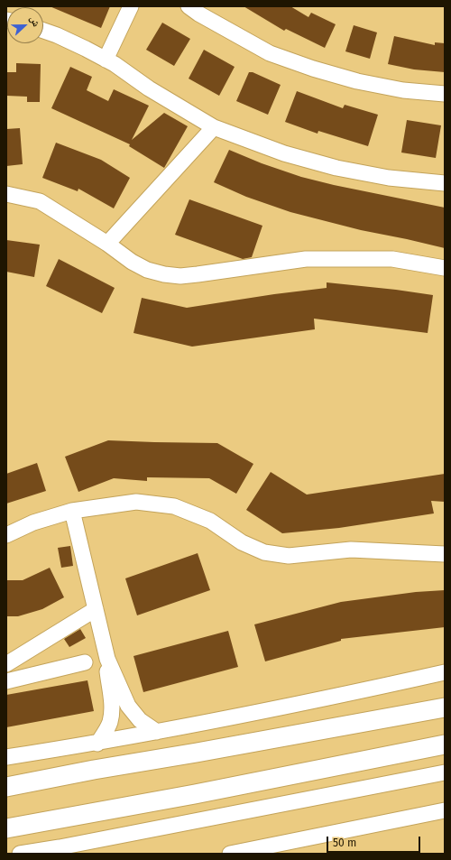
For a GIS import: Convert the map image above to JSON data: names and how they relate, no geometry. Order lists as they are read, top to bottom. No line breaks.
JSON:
{"scale_bar":"50 m","north":"right"}
